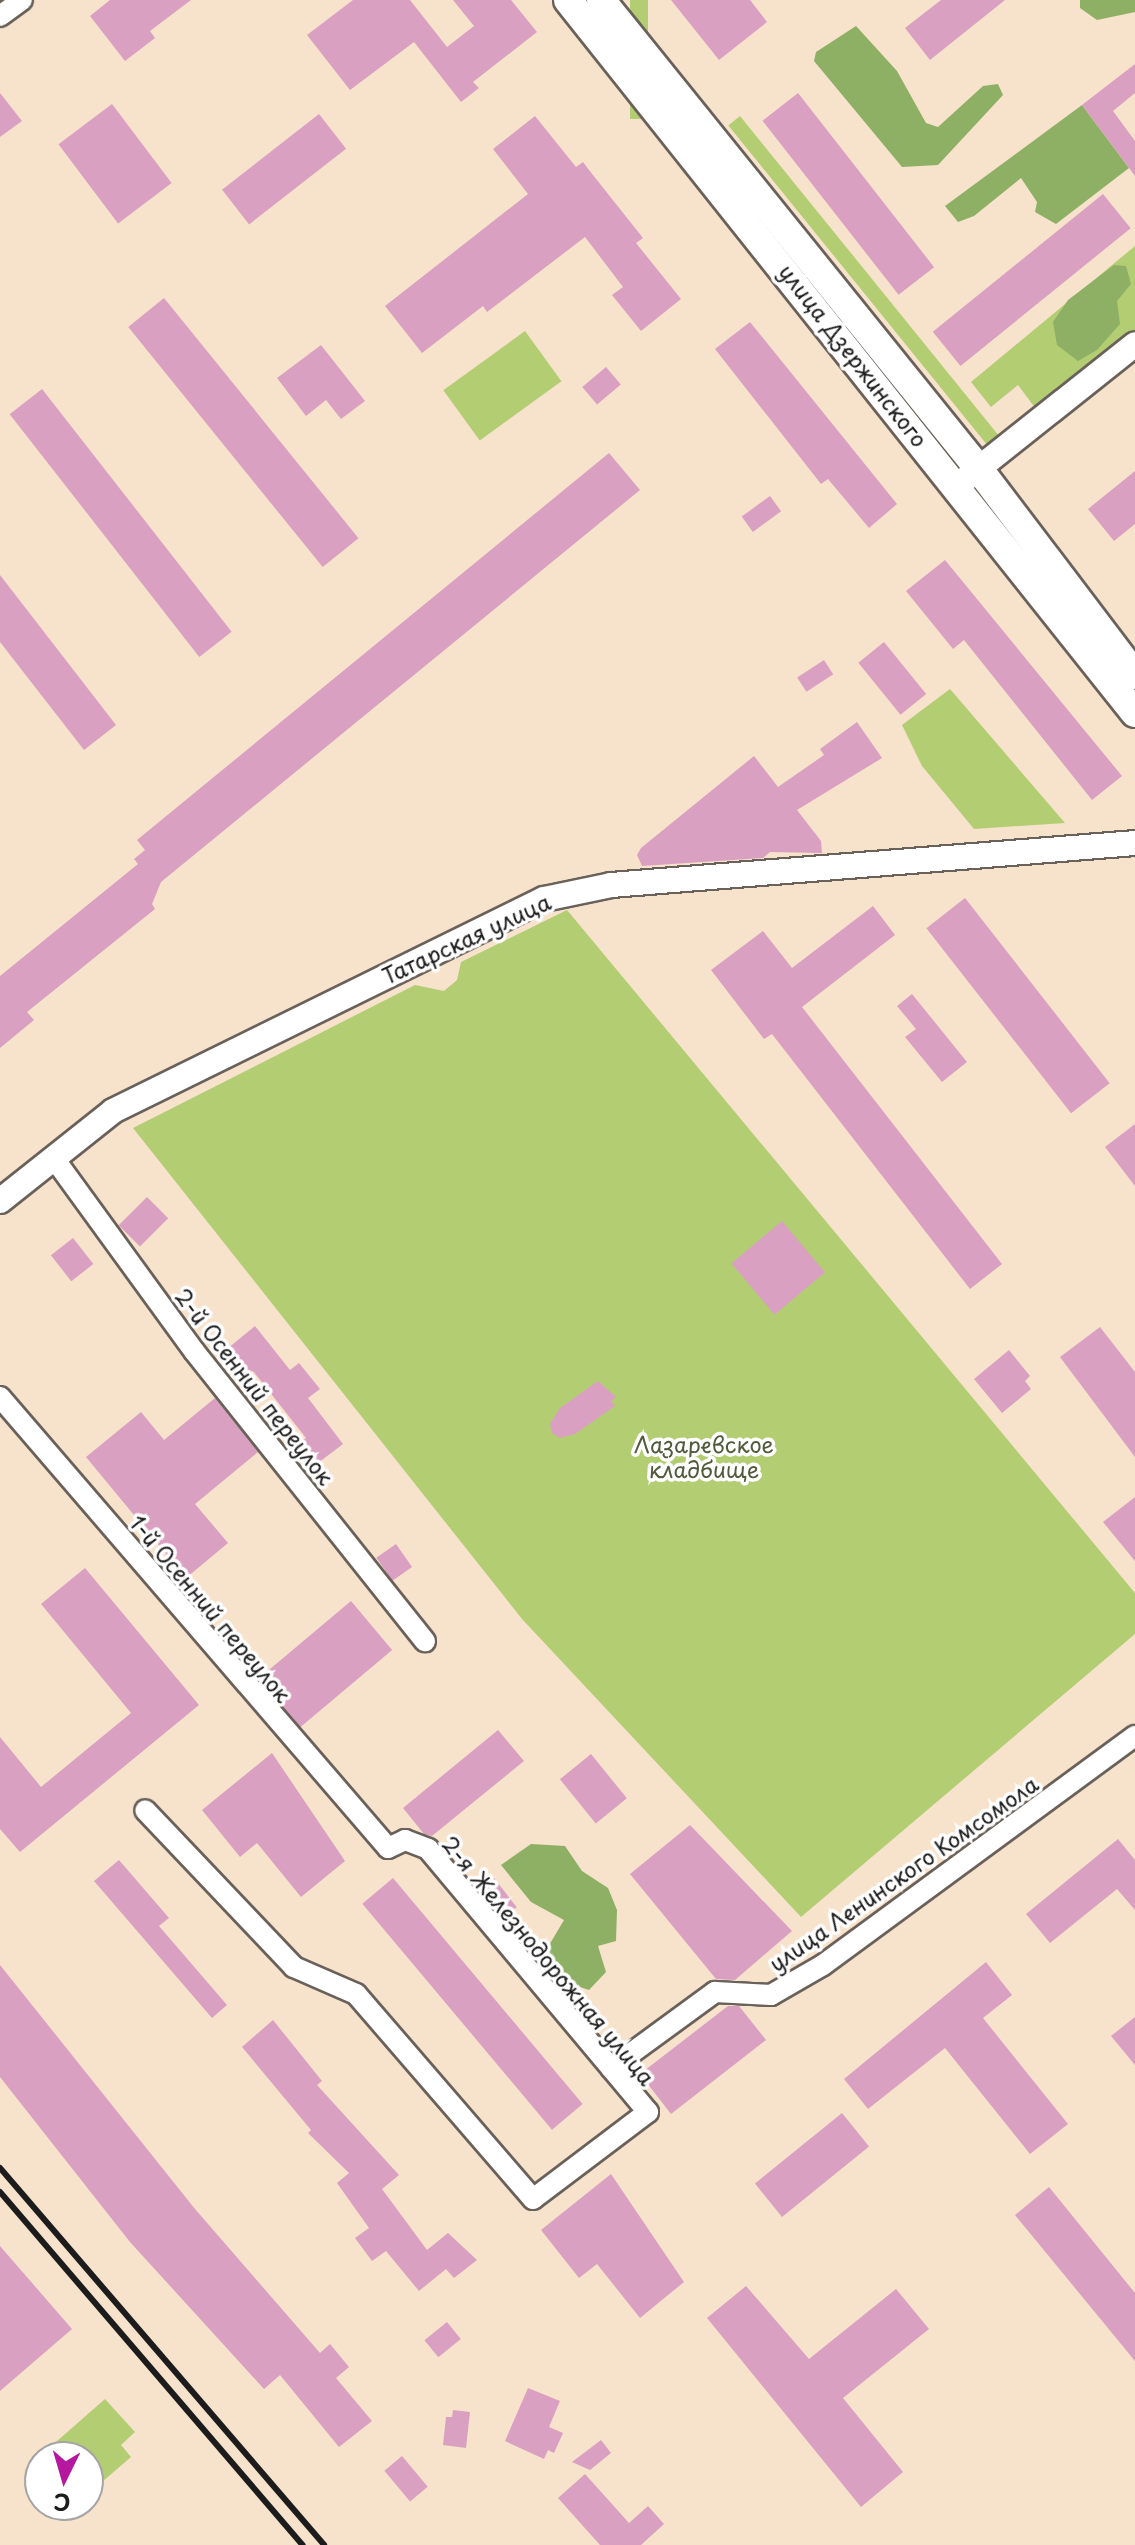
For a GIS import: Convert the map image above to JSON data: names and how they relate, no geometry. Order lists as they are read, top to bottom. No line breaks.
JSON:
{"streets":{"main road":["улица Дзержинского"],"street":["Татарская улица","2-й Осенний переулок","1-й Осенний переулок","улица Ленинского Комсомола","2-я Железнодорожная улица"]},"crossings":[["Татарская улица","2-й Осенний переулок"],["1-й Осенний переулок","2-я Железнодорожная улица"],["улица Ленинского Комсомола","2-я Железнодорожная улица"]],"parks":["Лазаревское кладбище"],"north":"bottom"}
